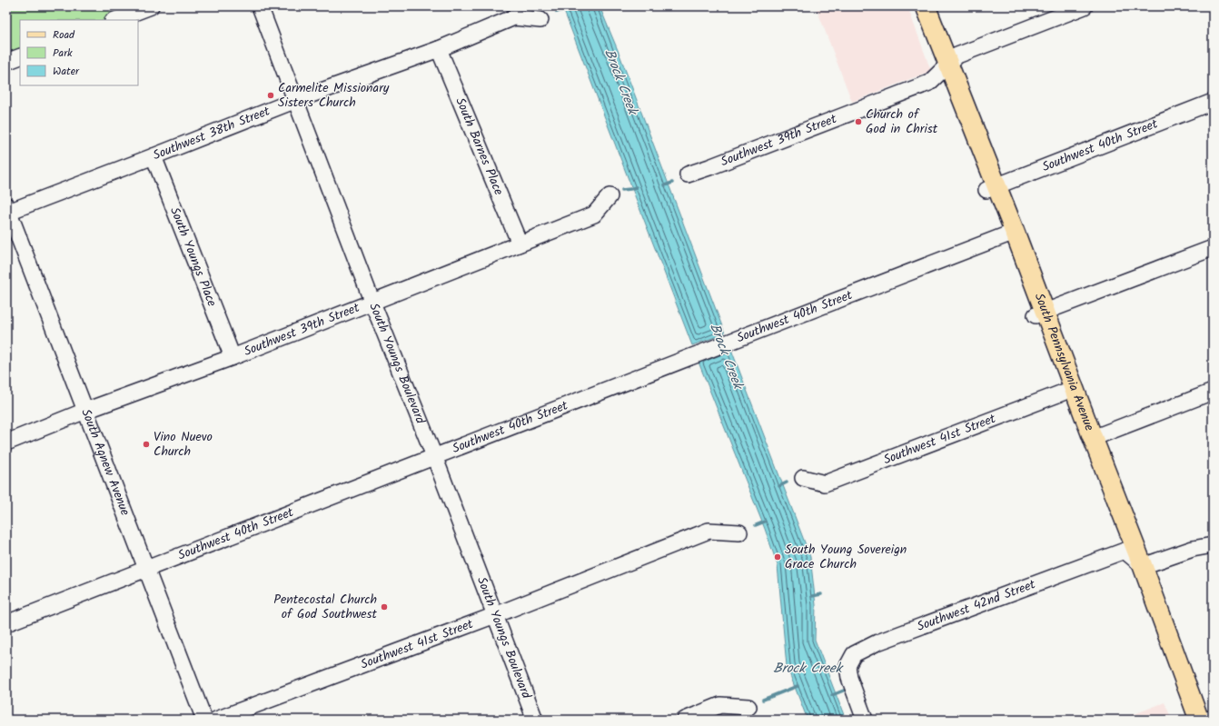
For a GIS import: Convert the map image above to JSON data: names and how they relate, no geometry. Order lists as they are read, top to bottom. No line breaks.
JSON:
{"streets":{"main road":["South Pennsylvania Avenue"],"street":["Southwest 38th Street","Southwest 39th Street","Southwest 40th Street","South Barnes Place","South Youngs Place","South Youngs Boulevard","Southwest 41st Street","South Agnew Avenue","Southwest 42nd Street"]},"crossings":[["Southwest 38th Street","South Barnes Place"],["Southwest 38th Street","South Youngs Place"],["Southwest 38th Street","South Youngs Boulevard"],["Southwest 38th Street","South Agnew Avenue"],["Southwest 39th Street","South Barnes Place"],["Southwest 39th Street","South Youngs Place"],["Southwest 39th Street","South Pennsylvania Avenue"],["Southwest 39th Street","South Youngs Boulevard"],["Southwest 39th Street","South Agnew Avenue"],["Southwest 40th Street","South Pennsylvania Avenue"],["Southwest 40th Street","South Youngs Boulevard"],["Southwest 40th Street","South Agnew Avenue"],["South Pennsylvania Avenue","Southwest 41st Street"],["South Pennsylvania Avenue","Southwest 42nd Street"],["South Youngs Boulevard","Southwest 41st Street"]],"water":["Brock Creek"],"places":["Carmelite Missionary Sisters Church","Church of God in Christ","Vino Nuevo Church","South Young Sovereign Grace Church","Pentecostal Church of God Southwest"],"legend":["Road","Park","Water"]}
